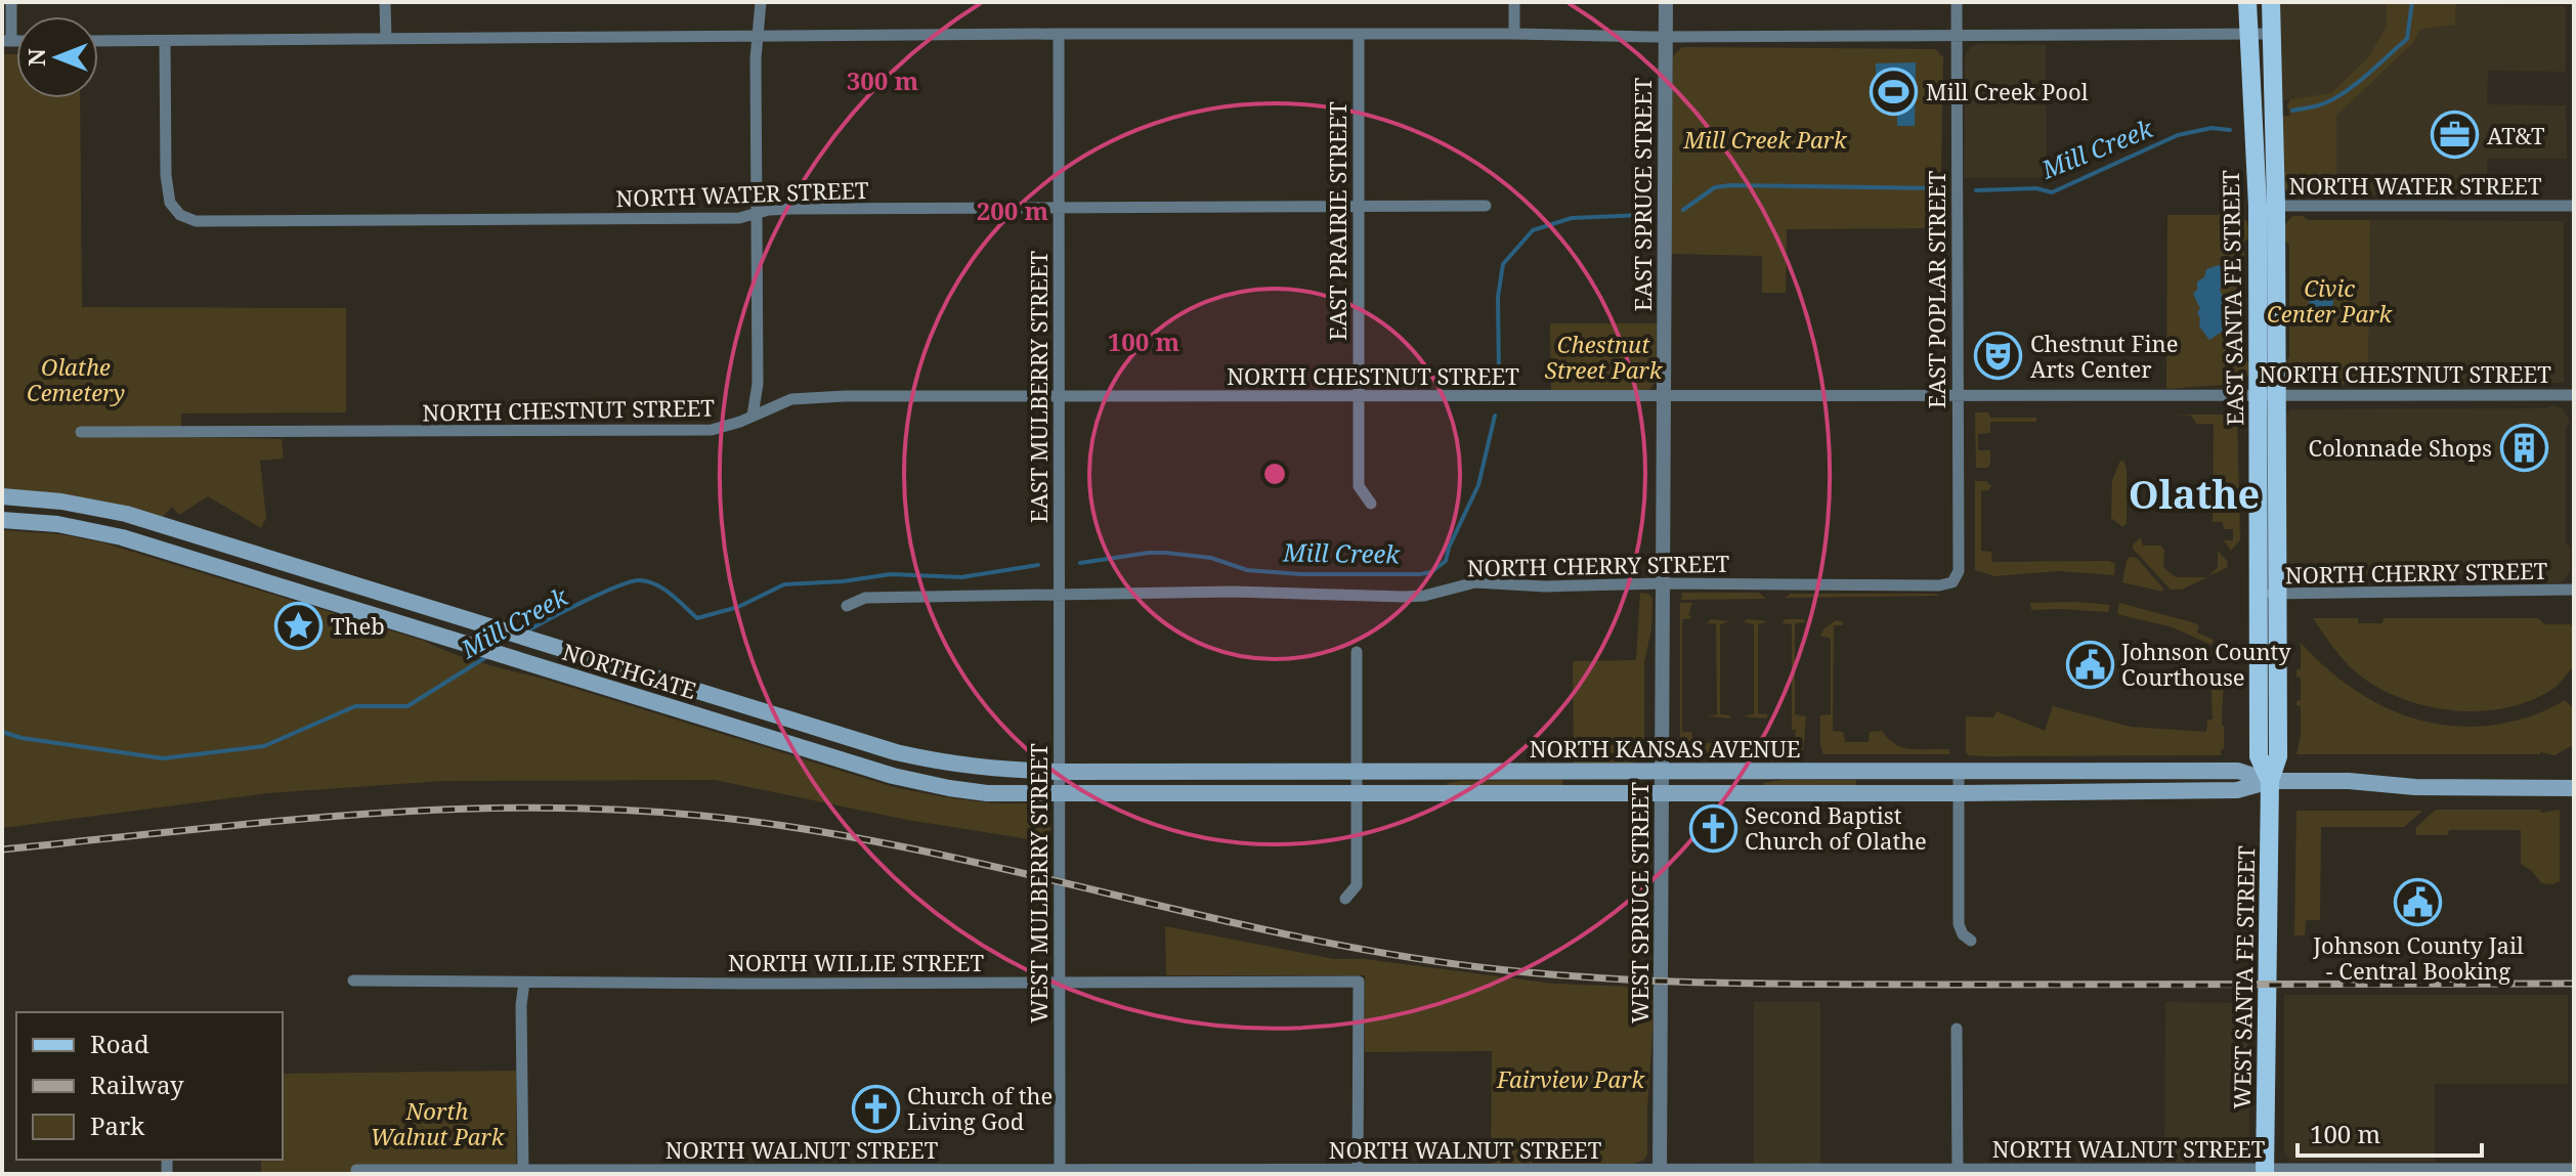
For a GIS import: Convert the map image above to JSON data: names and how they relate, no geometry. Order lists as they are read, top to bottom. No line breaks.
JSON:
{"streets":{"main road":["EAST SANTA FE STREET","NORTHGATE","NORTH KANSAS AVENUE","WEST SANTA FE STREET"],"street":["NORTH WATER STREET","EAST SPRUCE STREET","EAST PRAIRIE STREET","EAST POPLAR STREET","NORTH CHESTNUT STREET","EAST MULBERRY STREET","NORTH CHERRY STREET","WEST MULBERRY STREET","WEST SPRUCE STREET","NORTH WILLIE STREET","NORTH WALNUT STREET"]},"crossings":[["NORTH WATER STREET","EAST PRAIRIE STREET"],["NORTH WATER STREET","EAST SANTA FE STREET"],["NORTH WATER STREET","EAST MULBERRY STREET"],["EAST SPRUCE STREET","NORTH CHESTNUT STREET"],["EAST SPRUCE STREET","NORTH CHERRY STREET"],["EAST SPRUCE STREET","WEST SPRUCE STREET"],["EAST PRAIRIE STREET","NORTH CHESTNUT STREET"],["EAST POPLAR STREET","NORTH CHESTNUT STREET"],["EAST POPLAR STREET","NORTH CHERRY STREET"],["EAST SANTA FE STREET","NORTH CHESTNUT STREET"],["EAST SANTA FE STREET","NORTH CHERRY STREET"],["EAST SANTA FE STREET","WEST SANTA FE STREET"],["NORTH CHESTNUT STREET","EAST MULBERRY STREET"],["EAST MULBERRY STREET","NORTH CHERRY STREET"],["EAST MULBERRY STREET","WEST MULBERRY STREET"],["NORTH CHERRY STREET","WEST MULBERRY STREET"],["NORTH CHERRY STREET","WEST SPRUCE STREET"],["NORTH CHERRY STREET","WEST SANTA FE STREET"],["NORTHGATE","NORTH KANSAS AVENUE"],["NORTHGATE","WEST MULBERRY STREET"],["NORTH KANSAS AVENUE","WEST MULBERRY STREET"],["NORTH KANSAS AVENUE","WEST SPRUCE STREET"],["NORTH KANSAS AVENUE","WEST SANTA FE STREET"],["WEST MULBERRY STREET","NORTH WILLIE STREET"],["WEST MULBERRY STREET","NORTH WALNUT STREET"],["WEST SPRUCE STREET","NORTH WALNUT STREET"],["NORTH WILLIE STREET","NORTH WALNUT STREET"],["WEST SANTA FE STREET","NORTH WALNUT STREET"]],"districts":["Olathe"],"water":["Mill Creek"],"parks":["Mill Creek Park","Civic Center Park","Chestnut Street Park","Olathe Cemetery","Fairview Park","North Walnut Park"],"places":{"sports":["Mill Creek Pool"],"office":["AT&T"],"theatre":["Chestnut Fine Arts Center"],"building":["Colonnade Shops"],"place":["Theb"],"public building":["Johnson County Courthouse","Johnson County Jail - Central Booking"],"church":["Second Baptist Church of Olathe","Church of the Living God"]},"legend":["Road","Railway","Park"],"scale_bar":"100 m","north":"left","rings":["300 m","200 m","100 m"]}
